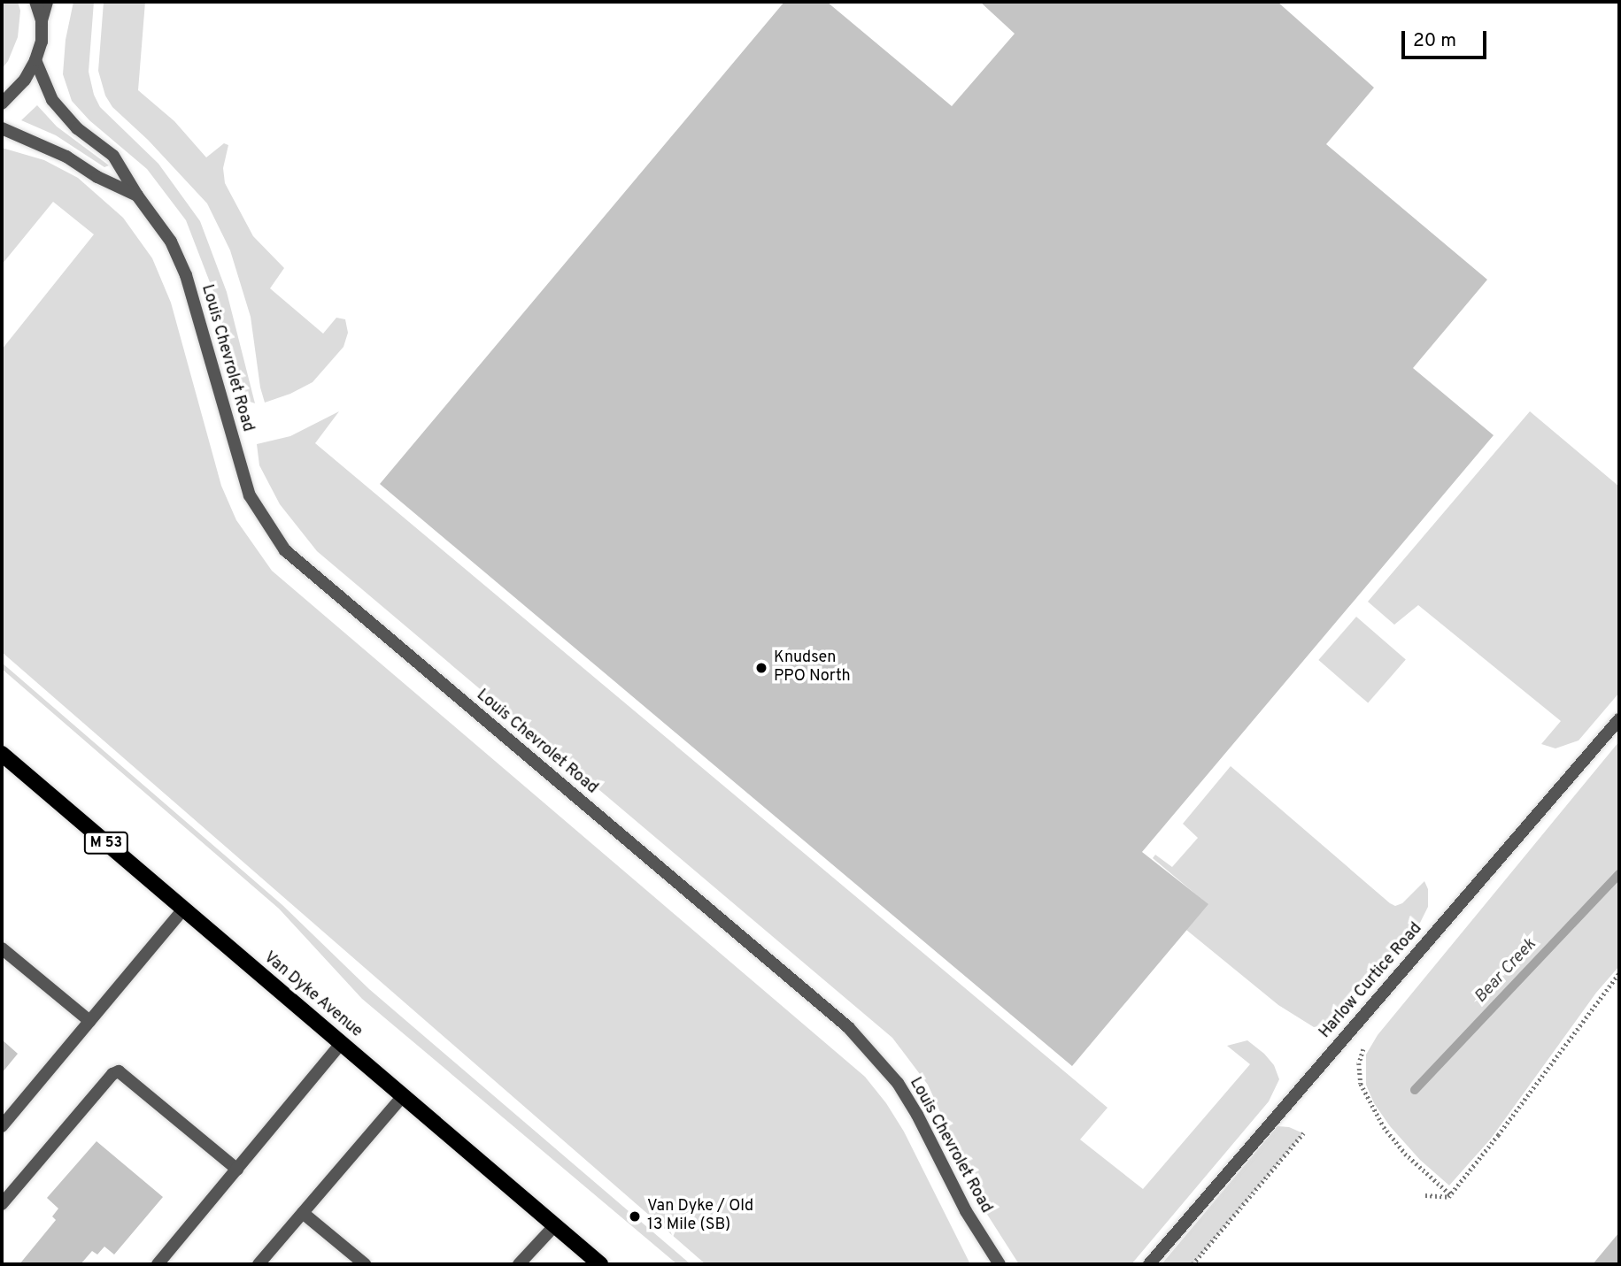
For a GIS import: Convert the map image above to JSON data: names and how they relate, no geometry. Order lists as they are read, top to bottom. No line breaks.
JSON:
{"streets":{"main road":["M 53","Van Dyke Avenue"],"lane":["Louis Chevrolet Road","Harlow Curtice Road"]},"water":["Bear Creek"],"places":["Knudsen PPO North","Van Dyke / Old 13 Mile (SB)"],"scale_bar":"20 m"}
